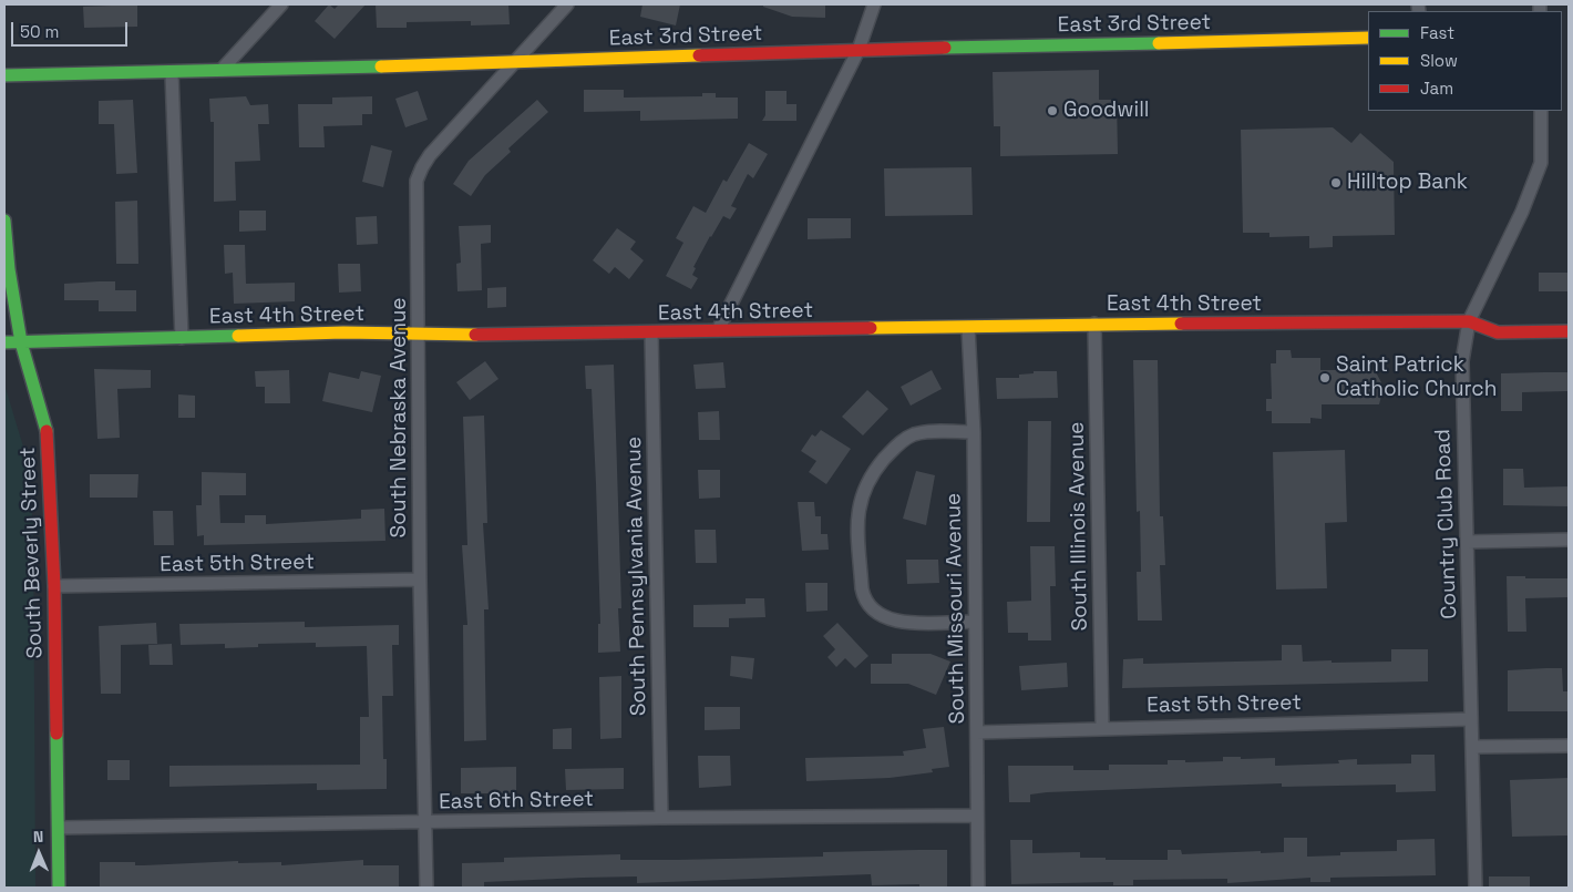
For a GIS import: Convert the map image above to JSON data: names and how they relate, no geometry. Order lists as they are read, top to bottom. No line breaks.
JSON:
{"streets":{"street":["East 3rd Street","East 4th Street","South Nebraska Avenue","Country Club Road","South Illinois Avenue","South Beverly Street","East 5th Street","South Pennsylvania Avenue","South Missouri Avenue","East 6th Street"]},"crossings":[["East 3rd Street","South Nebraska Avenue"],["East 4th Street","South Nebraska Avenue"],["East 4th Street","Country Club Road"],["East 4th Street","South Illinois Avenue"],["East 4th Street","South Beverly Street"],["East 4th Street","South Pennsylvania Avenue"],["East 4th Street","South Missouri Avenue"],["South Nebraska Avenue","East 5th Street"],["South Nebraska Avenue","East 6th Street"],["Country Club Road","East 5th Street"],["South Illinois Avenue","East 5th Street"],["South Beverly Street","East 5th Street"],["South Beverly Street","East 6th Street"],["East 5th Street","South Missouri Avenue"],["South Pennsylvania Avenue","East 6th Street"],["South Missouri Avenue","East 6th Street"]],"places":["Goodwill","Hilltop Bank","Saint Patrick Catholic Church"],"legend":["Fast","Slow","Jam"],"scale_bar":"50 m","north":"top"}
